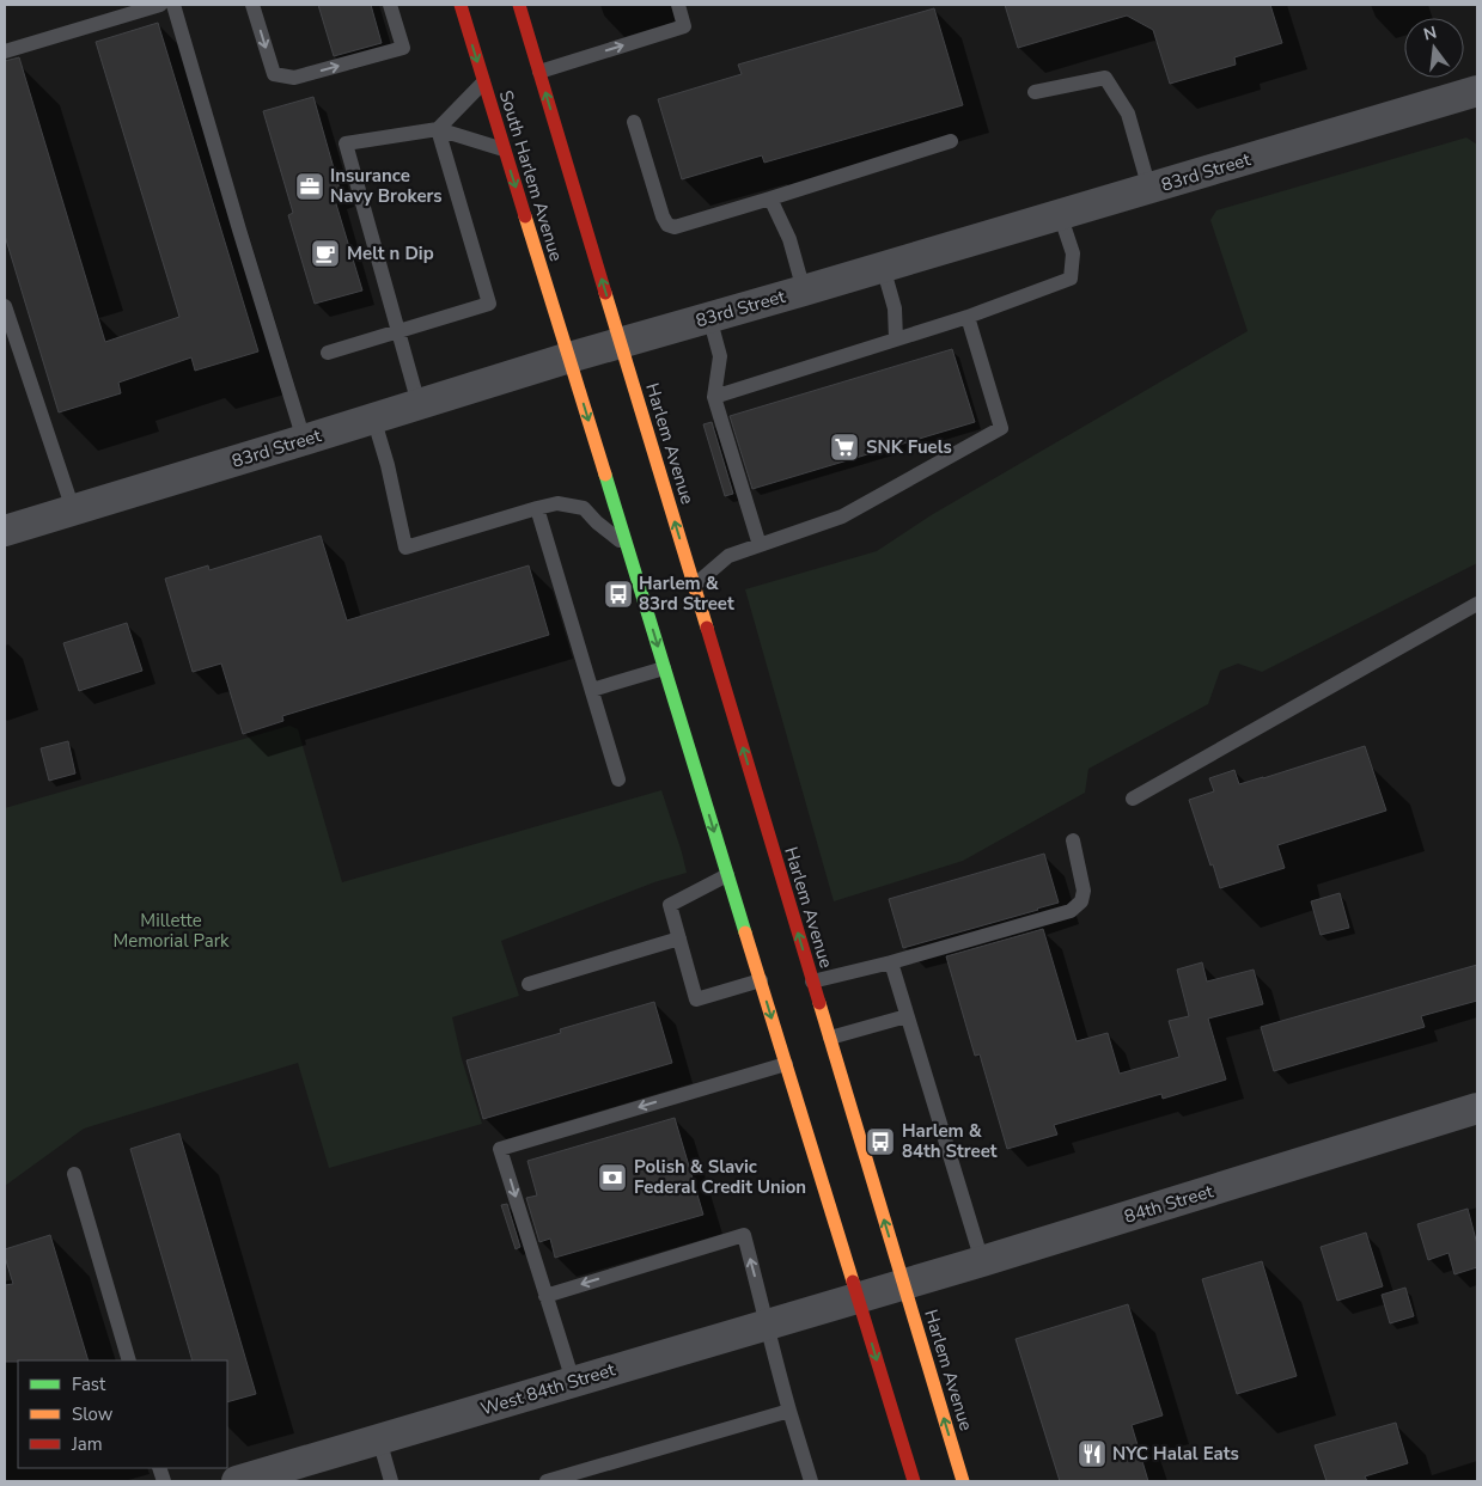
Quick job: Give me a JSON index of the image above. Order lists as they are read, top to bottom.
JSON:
{
  "streets": {
    "main road": ["South Harlem Avenue", "Harlem Avenue"],
    "street": ["83rd Street", "84th Street", "West 84th Street"]
  },
  "crossings": [
    ["83rd Street", "South Harlem Avenue"],
    ["83rd Street", "Harlem Avenue"],
    ["Harlem Avenue", "84th Street"],
    ["84th Street", "West 84th Street"]
  ],
  "parks": ["Millette Memorial Park"],
  "places": {
    "office": ["Insurance Navy Brokers"],
    "cafe": ["Melt n Dip"],
    "supermarket": ["SNK Fuels"],
    "bus stop": ["Harlem & 83rd Street", "Harlem & 84th Street"],
    "bank": ["Polish & Slavic Federal Credit Union"],
    "restaurant": ["NYC Halal Eats"]
  },
  "legend": ["Fast", "Slow", "Jam"],
  "north": "top"
}
